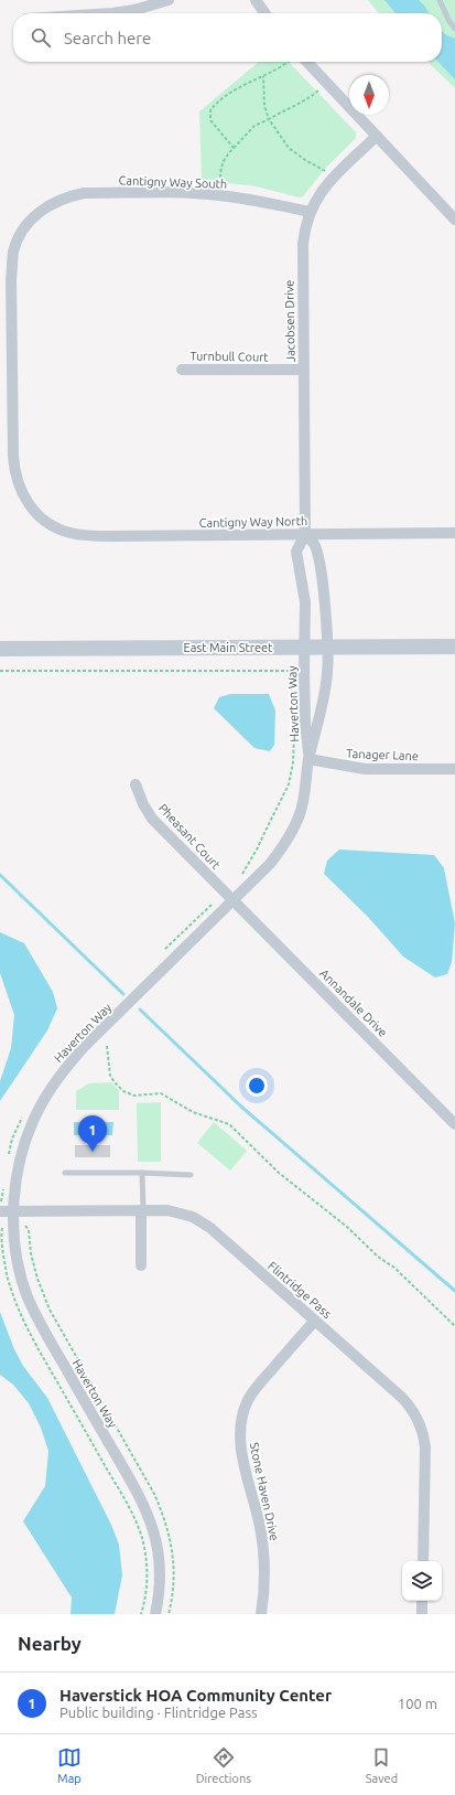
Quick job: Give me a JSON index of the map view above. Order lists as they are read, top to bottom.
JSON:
{
  "streets": {
    "main road": ["East Main Street"],
    "street": [
      "Cantigny Way South",
      "Jacobsen Drive",
      "Turnbull Court",
      "Cantigny Way North",
      "Haverton Way",
      "Tanager Lane",
      "Pheasant Court",
      "Annandale Drive",
      "Flintridge Pass",
      "Stone Haven Drive"
    ]
  },
  "crossings": [
    ["Cantigny Way South", "Jacobsen Drive"],
    ["Cantigny Way South", "Cantigny Way North"],
    ["Jacobsen Drive", "Turnbull Court"],
    ["Jacobsen Drive", "Cantigny Way North"],
    ["Jacobsen Drive", "East Main Street"],
    ["Jacobsen Drive", "Haverton Way"],
    ["East Main Street", "Haverton Way"],
    ["Haverton Way", "Tanager Lane"],
    ["Haverton Way", "Pheasant Court"],
    ["Haverton Way", "Annandale Drive"],
    ["Haverton Way", "Flintridge Pass"],
    ["Pheasant Court", "Annandale Drive"],
    ["Flintridge Pass", "Stone Haven Drive"]
  ],
  "north": "bottom",
  "page": {
    "search": "Search here",
    "pins": "1",
    "heading": "Nearby",
    "list": [
      {
        "mark": "1",
        "name": "Haverstick HOA Community Center",
        "note": "Public building · Flintridge Pass",
        "value": "100 m"
      }
    ],
    "nav": ["Map", "Directions", "Saved"]
  }
}
